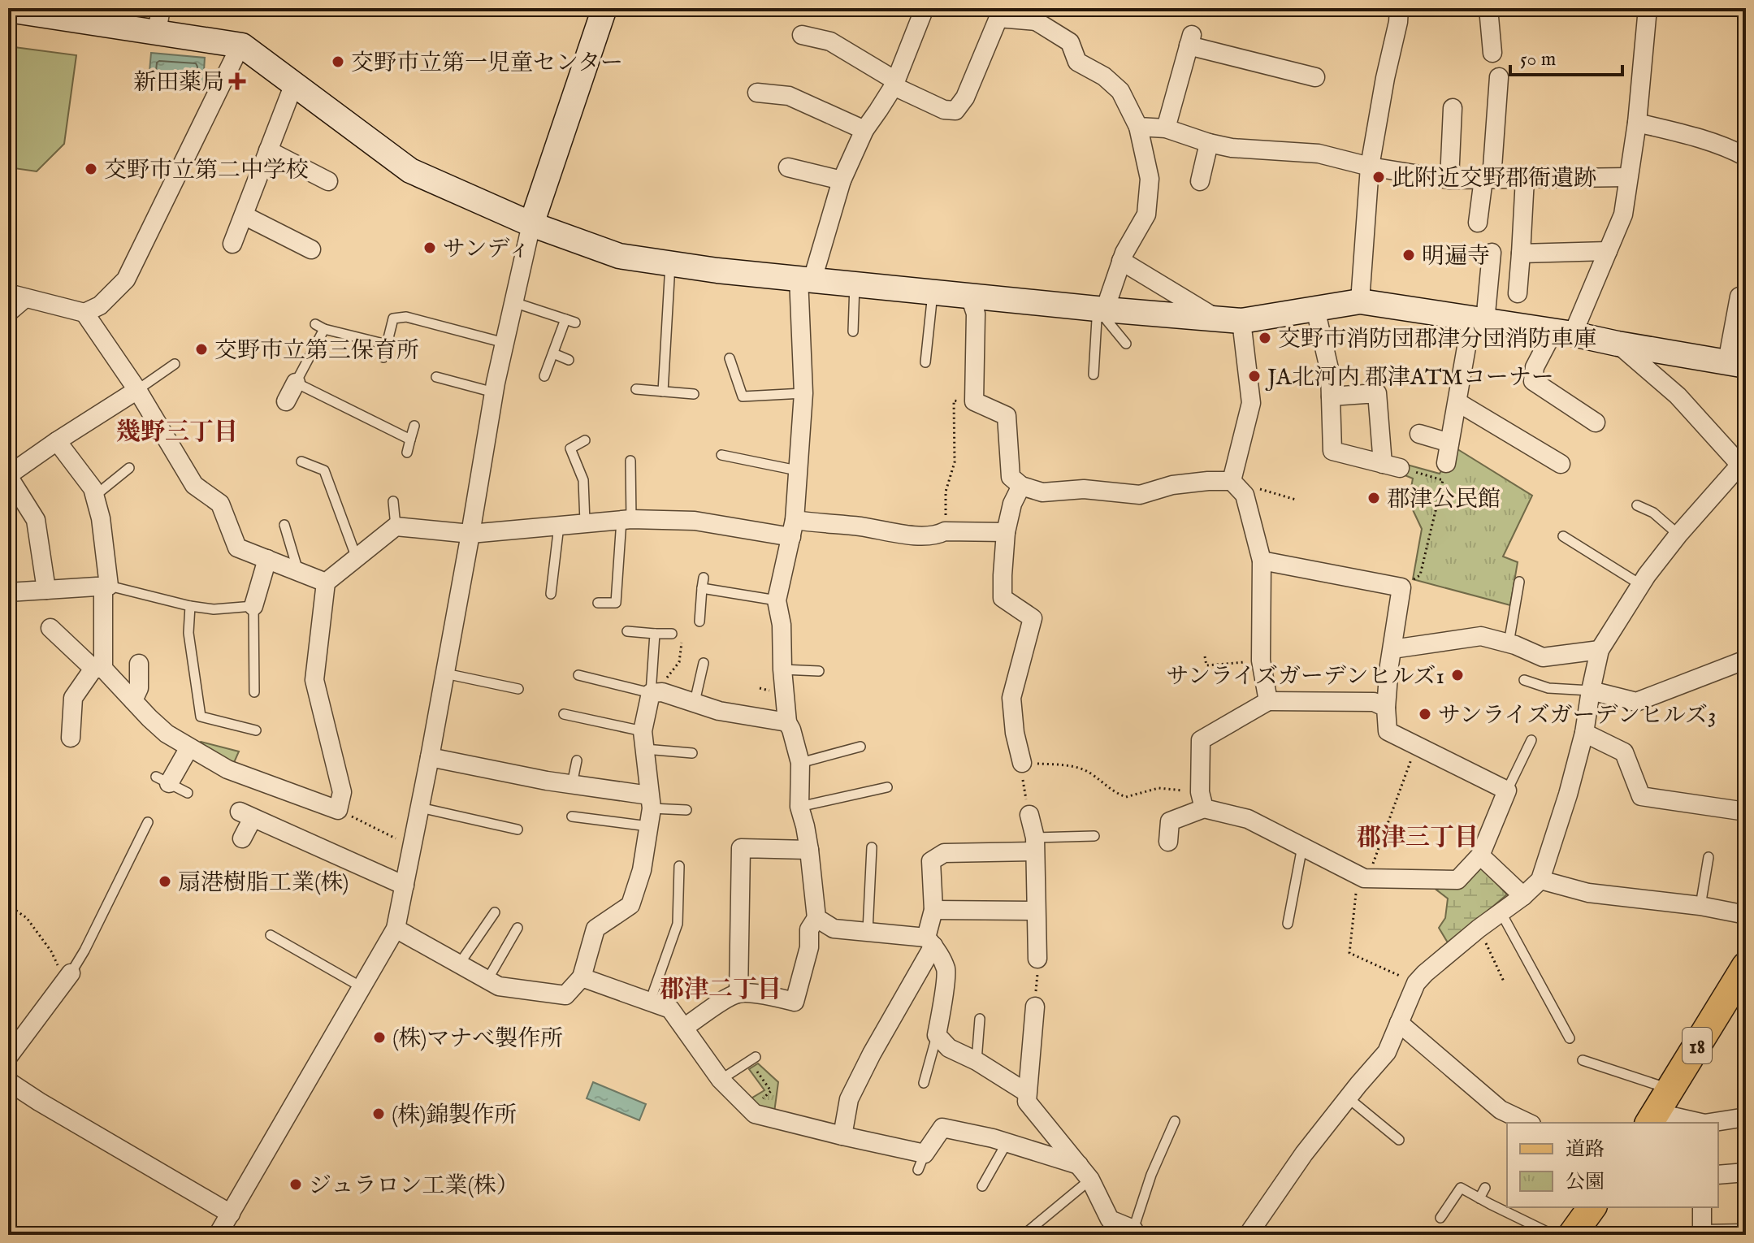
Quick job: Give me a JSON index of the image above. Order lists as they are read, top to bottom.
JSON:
{
  "streets": {
    "main road": ["18"]
  },
  "districts": ["幾野三丁目", "郡津三丁目", "郡津二丁目"],
  "places": {
    "other": [
      "交野市立第一児童センター",
      "交野市立第二中学校",
      "此附近交野郡衙遺跡",
      "サンディ",
      "明遍寺",
      "交野市消防団郡津分団消防車庫",
      "交野市立第三保育所",
      "JA北河内 郡津ATMコーナー",
      "郡津公民館",
      "サンライズガーデンヒルズ1",
      "サンライズガーデンヒルズ3",
      "扇港樹脂工業(株)",
      "(株)マナべ製作所",
      "(株)錦製作所",
      "ジュラロン工業(株）"
    ],
    "health": ["新田薬局"]
  },
  "legend": ["道路", "公園"],
  "scale_bar": "50 m"
}
